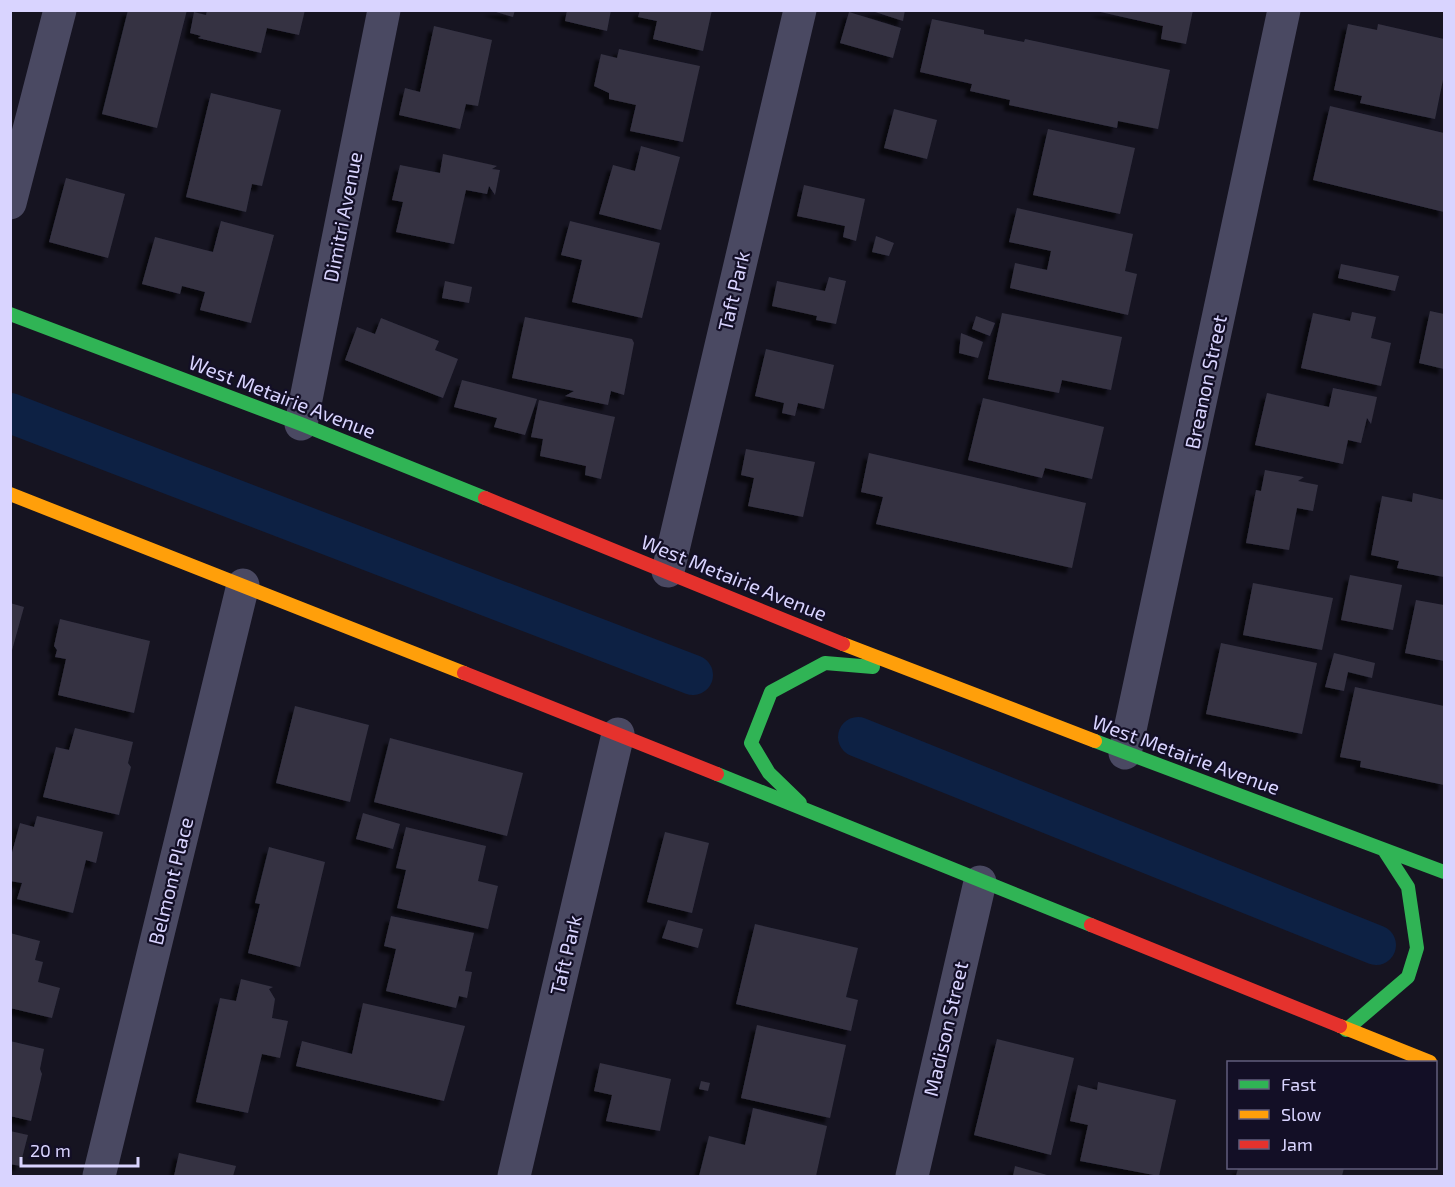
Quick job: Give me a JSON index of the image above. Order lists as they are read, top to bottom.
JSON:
{
  "streets": {
    "main road": ["West Metairie Avenue"],
    "street": [
      "Dimitri Avenue",
      "Taft Park",
      "Breanon Street",
      "Belmont Place",
      "Madison Street"
    ]
  },
  "crossings": [
    ["Dimitri Avenue", "West Metairie Avenue"],
    ["Taft Park", "West Metairie Avenue"],
    ["Breanon Street", "West Metairie Avenue"]
  ],
  "legend": ["Fast", "Slow", "Jam"],
  "scale_bar": "20 m"
}
